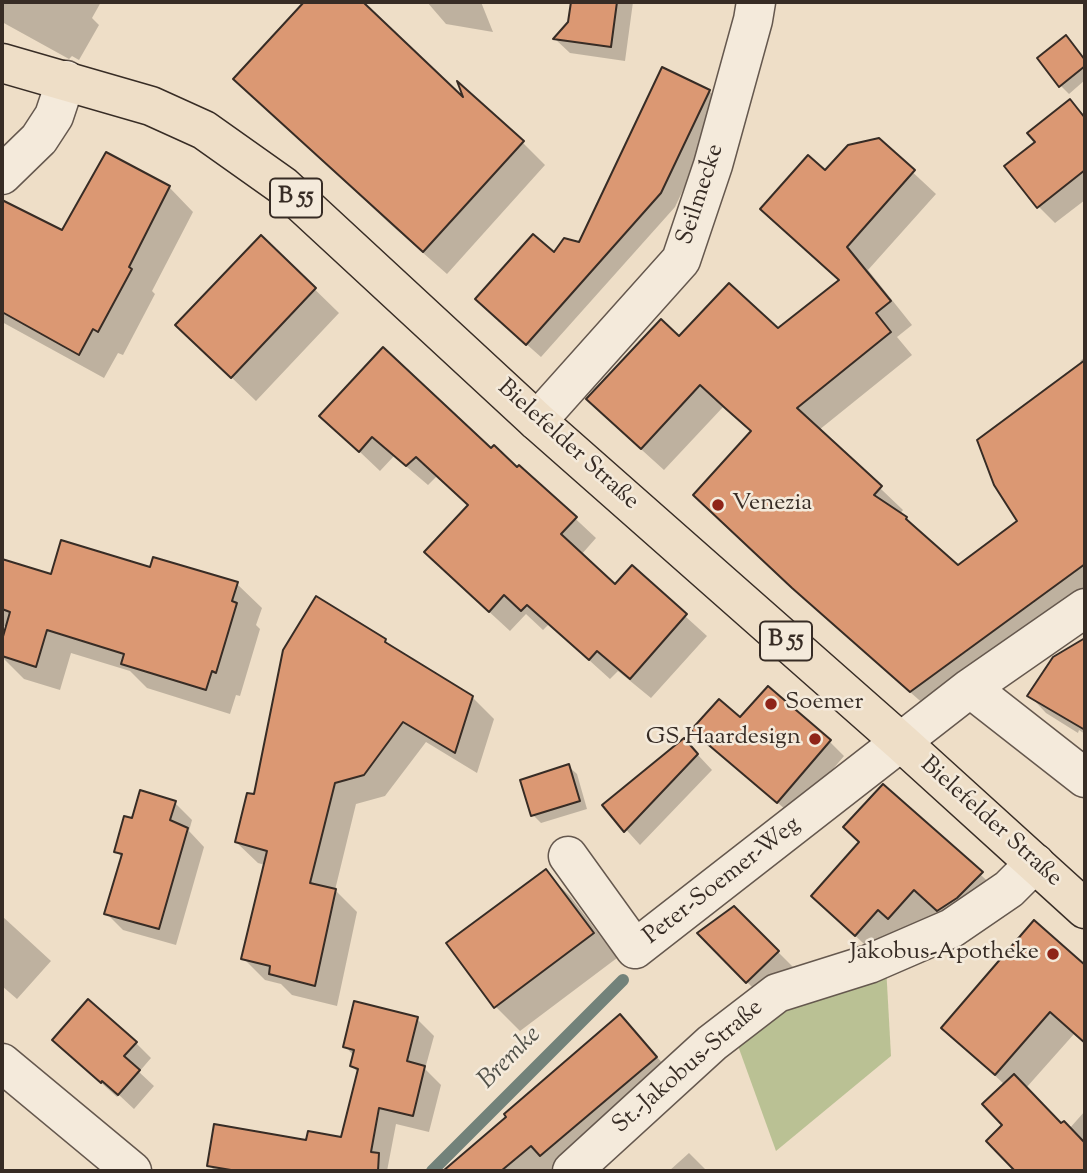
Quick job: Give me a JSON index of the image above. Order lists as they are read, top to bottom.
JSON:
{
  "streets": {
    "main road": ["B 55", "Bielefelder Straße"],
    "street": ["Seilmecke", "Peter-Soemer-Weg", "St.-Jakobus-Straße"]
  },
  "crossings": [
    ["Seilmecke", "Bielefelder Straße"],
    ["Bielefelder Straße", "Peter-Soemer-Weg"],
    ["Bielefelder Straße", "St.-Jakobus-Straße"]
  ],
  "water": ["Bremke"],
  "places": [
    "Venezia",
    "Soemer",
    "GS Haardesign",
    "Jakobus-Apotheke"
  ]
}
